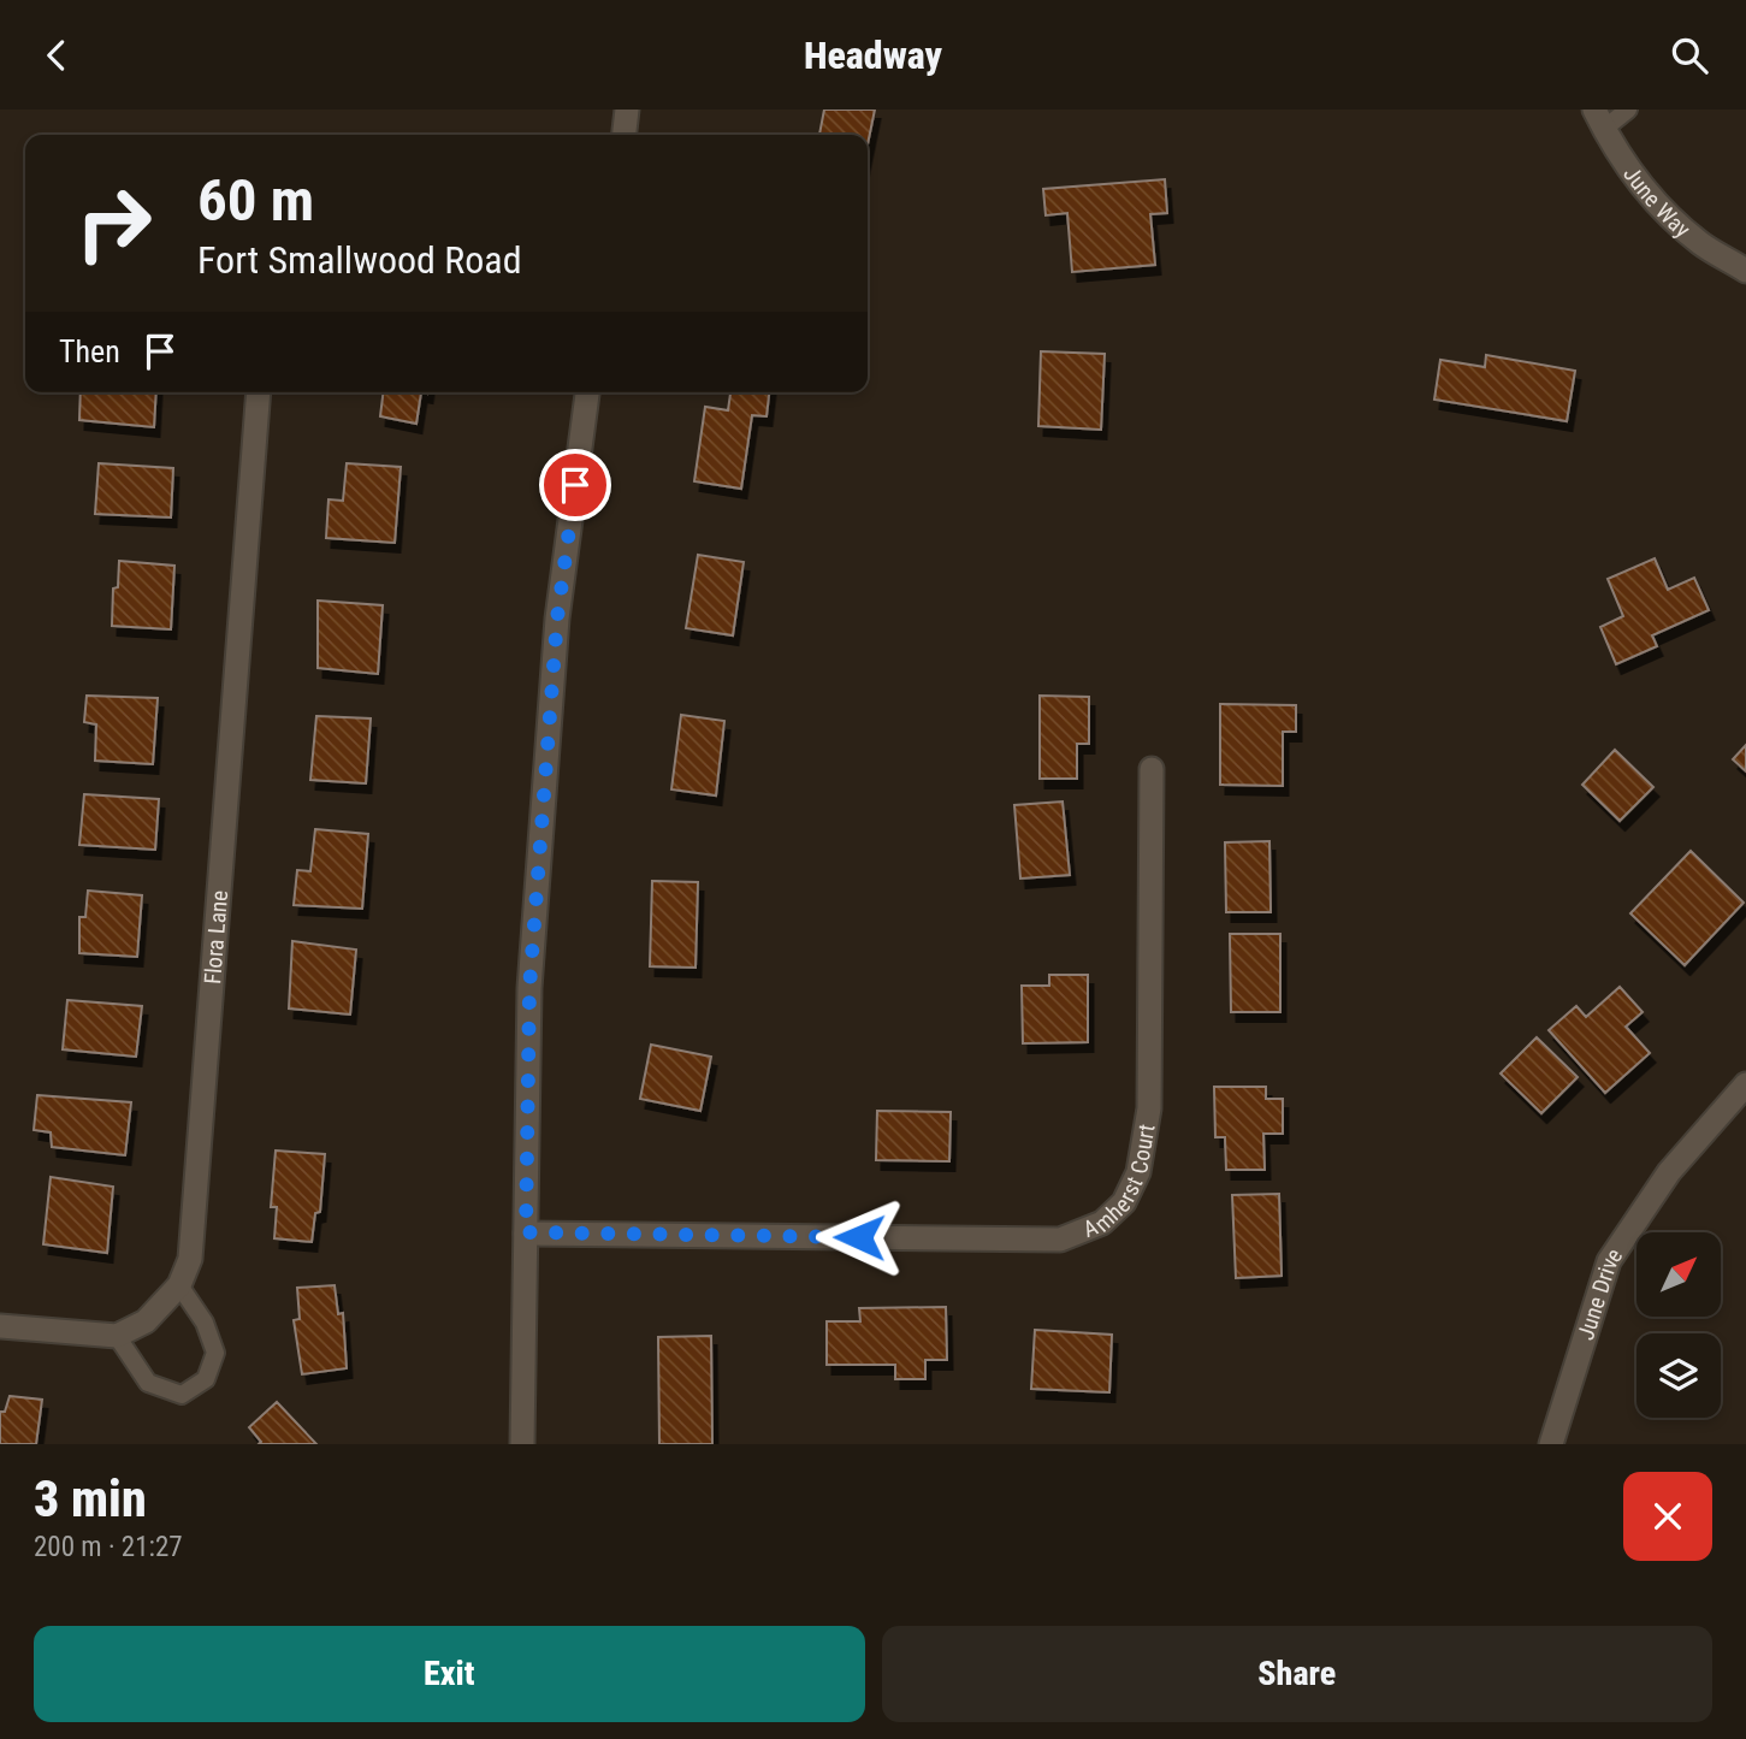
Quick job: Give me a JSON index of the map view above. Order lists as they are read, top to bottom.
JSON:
{
  "streets": {
    "street": [
      "June Way",
      "Flora Lane",
      "Amherst Court",
      "June Drive"
    ]
  },
  "north": "top right",
  "page": {
    "header": "Headway",
    "turn": ["60 m", "Fort Smallwood Road"],
    "then": "Then",
    "heading": ["3 min", "200 m · 21:27"],
    "buttons": ["Exit", "Share"]
  }
}
